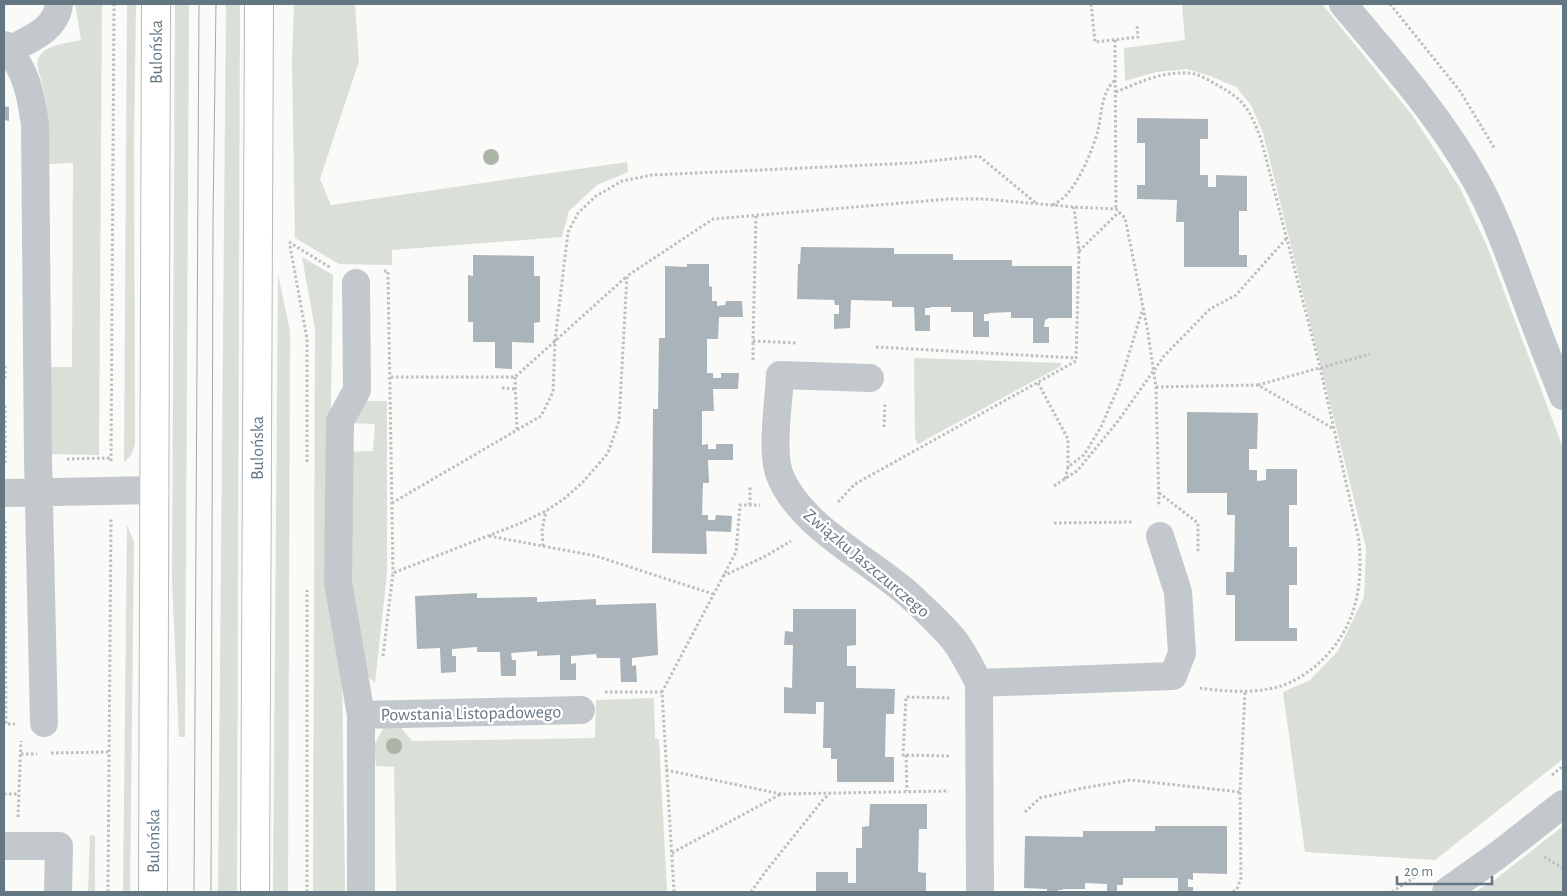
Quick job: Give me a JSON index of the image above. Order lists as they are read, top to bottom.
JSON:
{
  "streets": {
    "main road": ["Bulońska"],
    "street": ["Związku Jaszczurczego", "Powstania Listopadowego"]
  },
  "scale_bar": "20 m"
}
